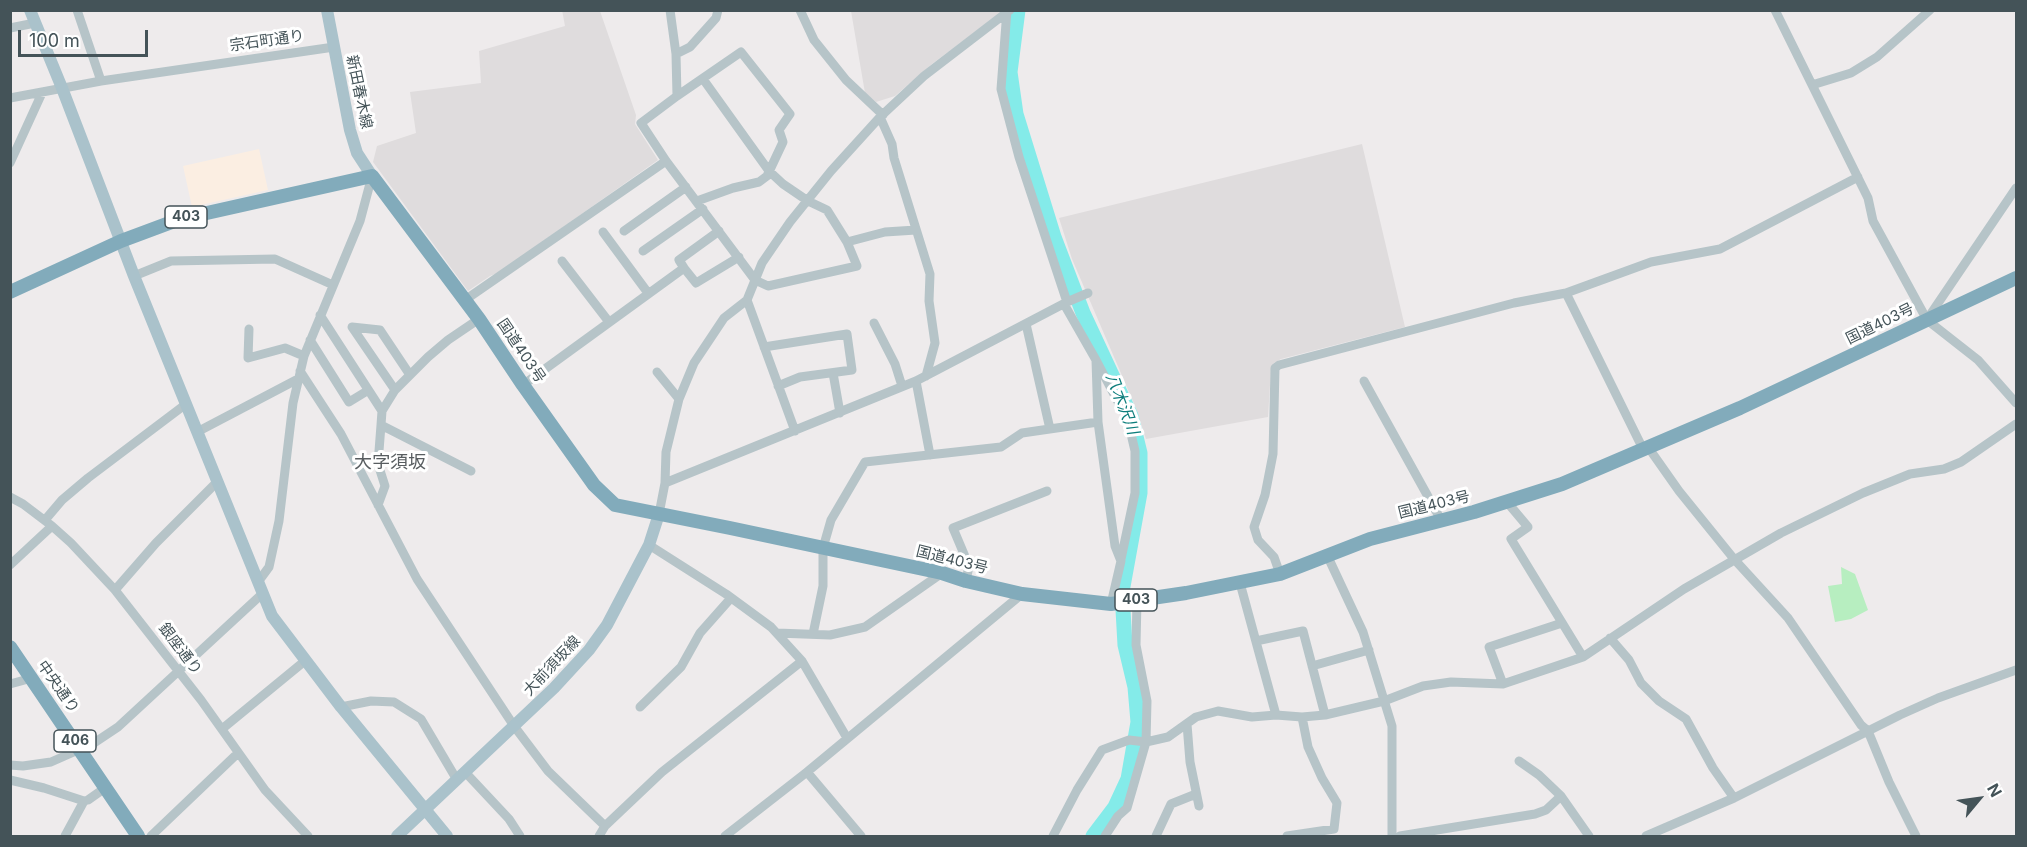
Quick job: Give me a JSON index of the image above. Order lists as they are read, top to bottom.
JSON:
{
  "streets": {
    "highway": [
      "403",
      "国道403号",
      "中央通り",
      "406"
    ],
    "main road": ["新田春木線", "大前須坂線"],
    "street": ["宗石町通り", "銀座通り"]
  },
  "crossings": [
    ["宗石町通り", "新田春木線"],
    ["新田春木線", "403"],
    ["新田春木線", "国道403号"],
    ["403", "国道403号"],
    ["国道403号", "大前須坂線"]
  ],
  "districts": ["大字須坂"],
  "water": ["八木沢川"],
  "scale_bar": "100 m",
  "north": "top right"
}
